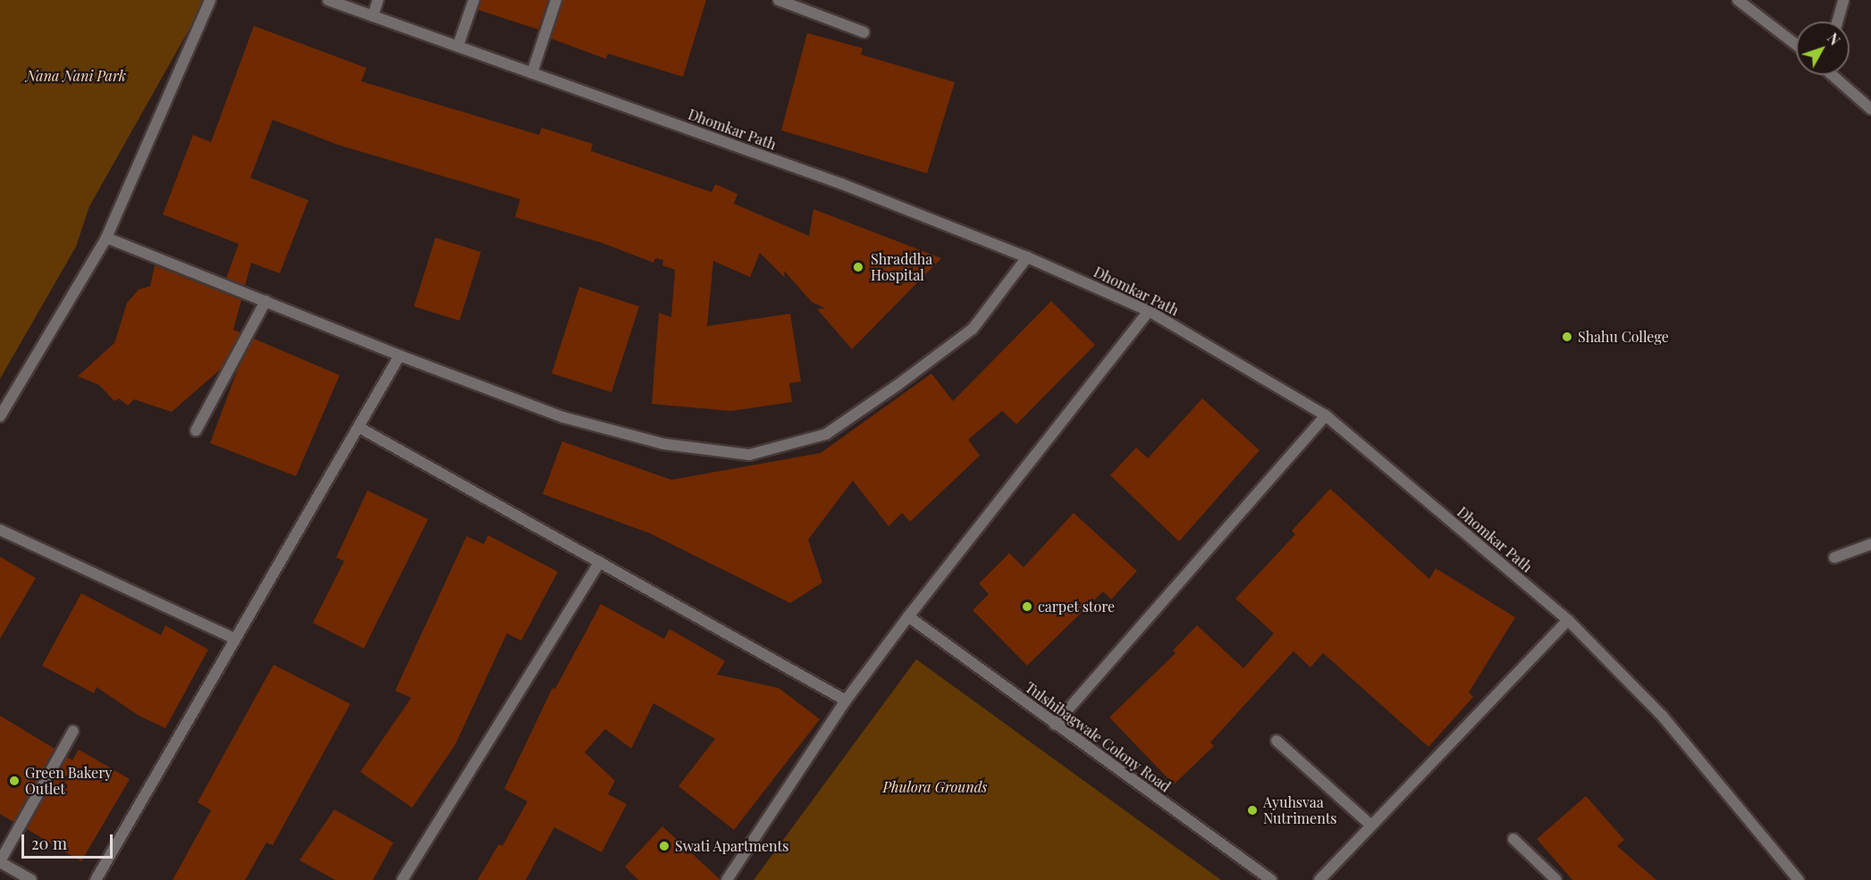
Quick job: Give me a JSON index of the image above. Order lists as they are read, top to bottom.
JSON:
{
  "streets": {
    "street": ["Dhomkar Path", "Tulshibagwale Colony Road"]
  },
  "parks": ["Nana Nani Park", "Phulora Grounds"],
  "places": [
    "Shraddha Hospital",
    "Shahu College",
    "carpet store",
    "Green Bakery Outlet",
    "Ayuhsvaa Nutriments",
    "Swati Apartments"
  ],
  "scale_bar": "20 m",
  "north": "top right"
}
